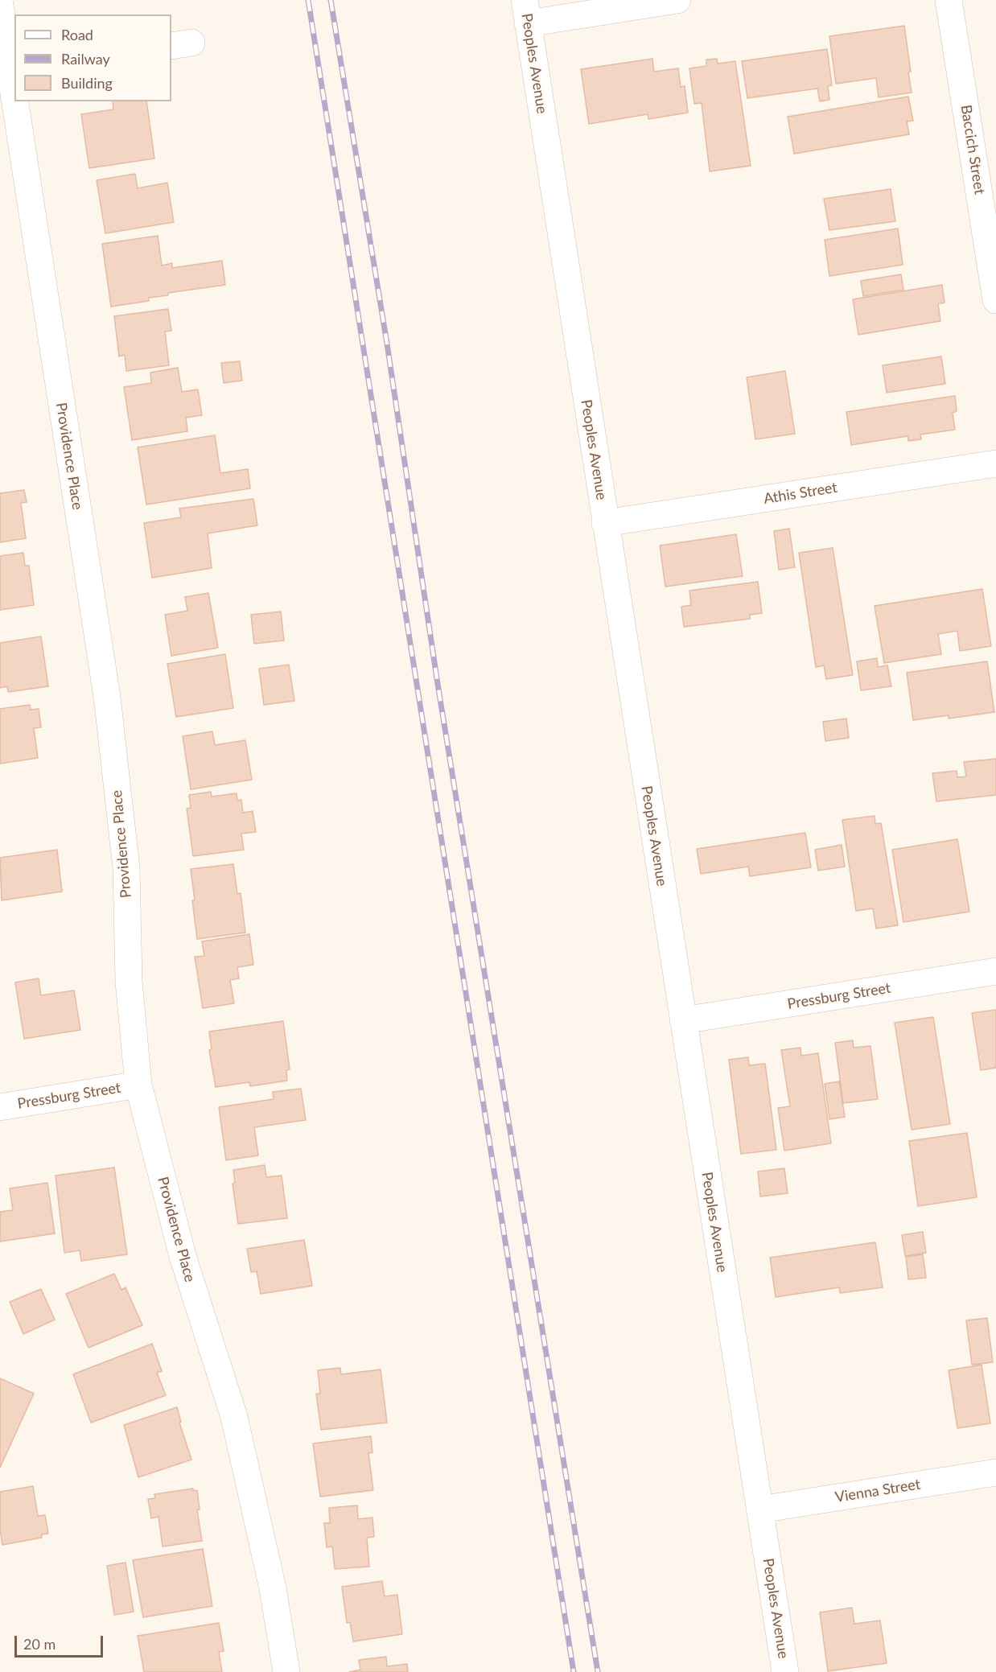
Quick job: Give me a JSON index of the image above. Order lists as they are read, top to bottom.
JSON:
{
  "streets": {
    "street": [
      "Peoples Avenue",
      "Baccich Street",
      "Providence Place",
      "Athis Street",
      "Pressburg Street",
      "Vienna Street"
    ]
  },
  "crossings": [
    ["Peoples Avenue", "Athis Street"],
    ["Peoples Avenue", "Pressburg Street"],
    ["Peoples Avenue", "Vienna Street"],
    ["Providence Place", "Pressburg Street"]
  ],
  "legend": ["Road", "Railway", "Building"],
  "scale_bar": "20 m"
}
